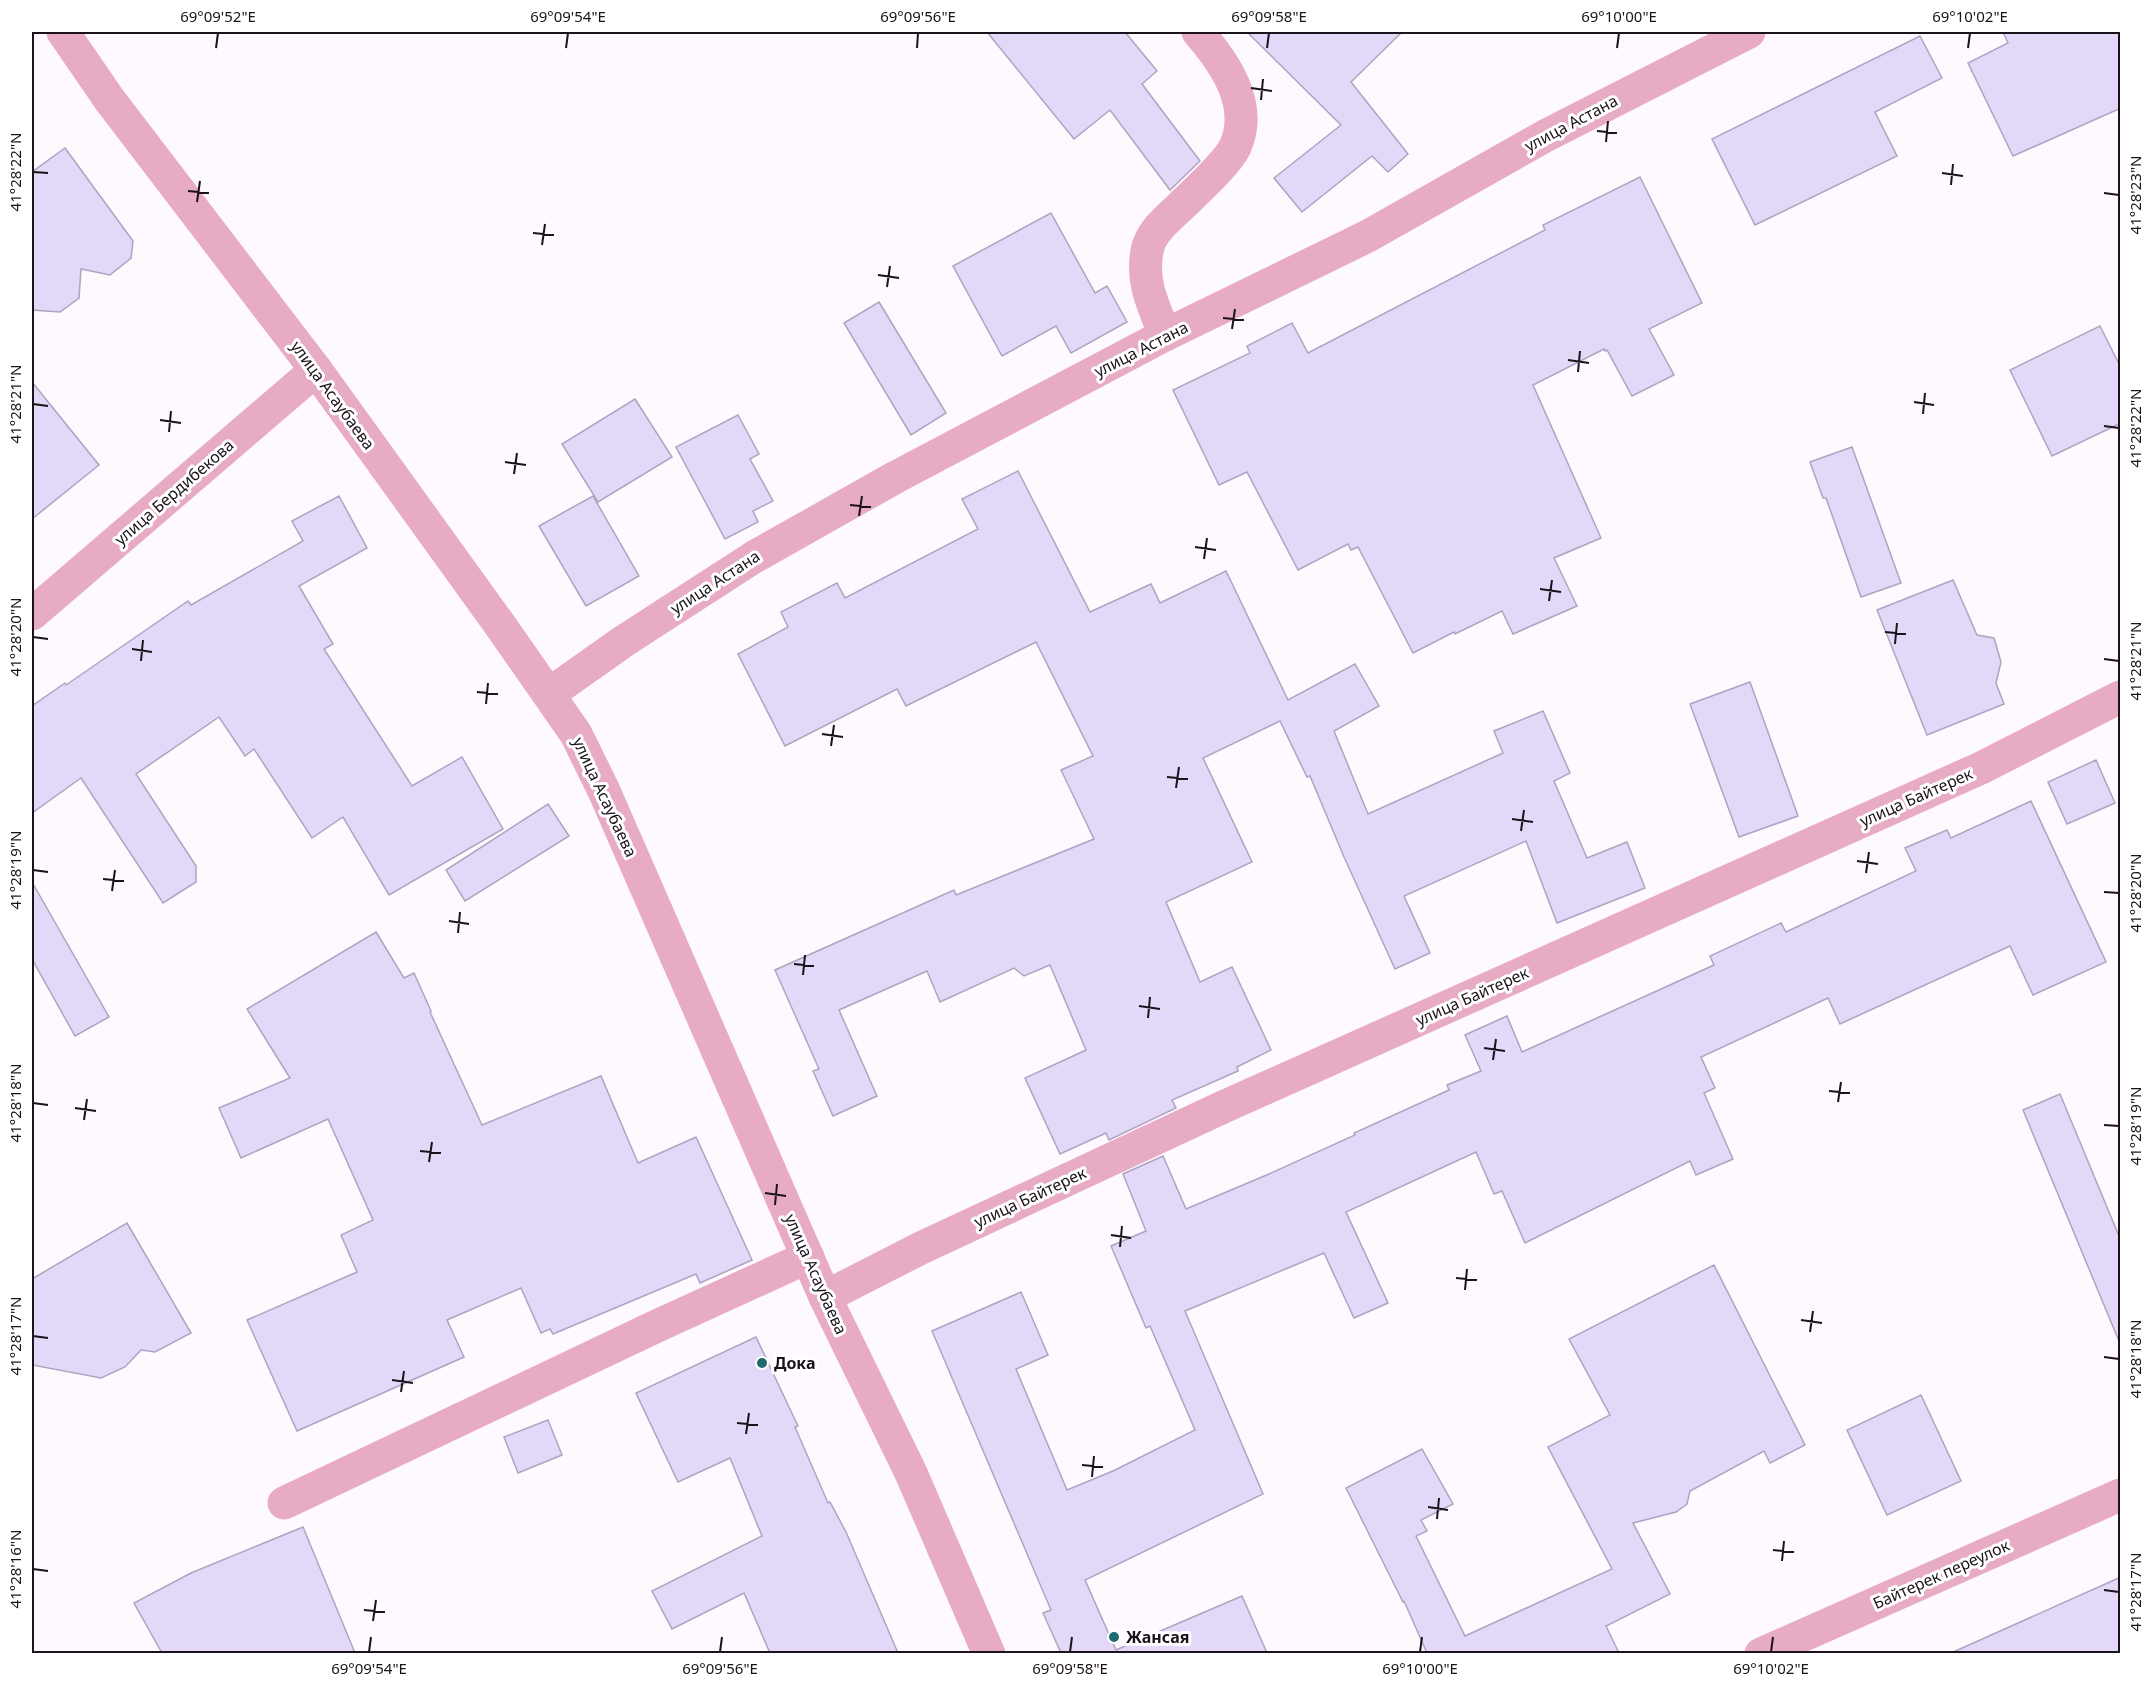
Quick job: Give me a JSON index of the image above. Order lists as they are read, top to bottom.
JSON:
{
  "streets": {
    "street": [
      "улица Астана",
      "улица Асаубаева",
      "улица Бердибекова",
      "улица Байтерек",
      "Байтерек переулок"
    ]
  },
  "crossings": [
    ["улица Астана", "улица Асаубаева"],
    ["улица Асаубаева", "улица Бердибекова"],
    ["улица Асаубаева", "улица Байтерек"]
  ],
  "places": ["Дока", "Жансая"],
  "coordinates": [
    "69°09'52\"E",
    "69°09'54\"E",
    "69°09'56\"E",
    "69°09'58\"E",
    "69°10'00\"E",
    "69°10'02\"E",
    "41°28'22\"N",
    "41°28'23\"N",
    "41°28'21\"N",
    "41°28'20\"N",
    "41°28'19\"N",
    "41°28'18\"N",
    "41°28'17\"N",
    "41°28'16\"N"
  ]
}
